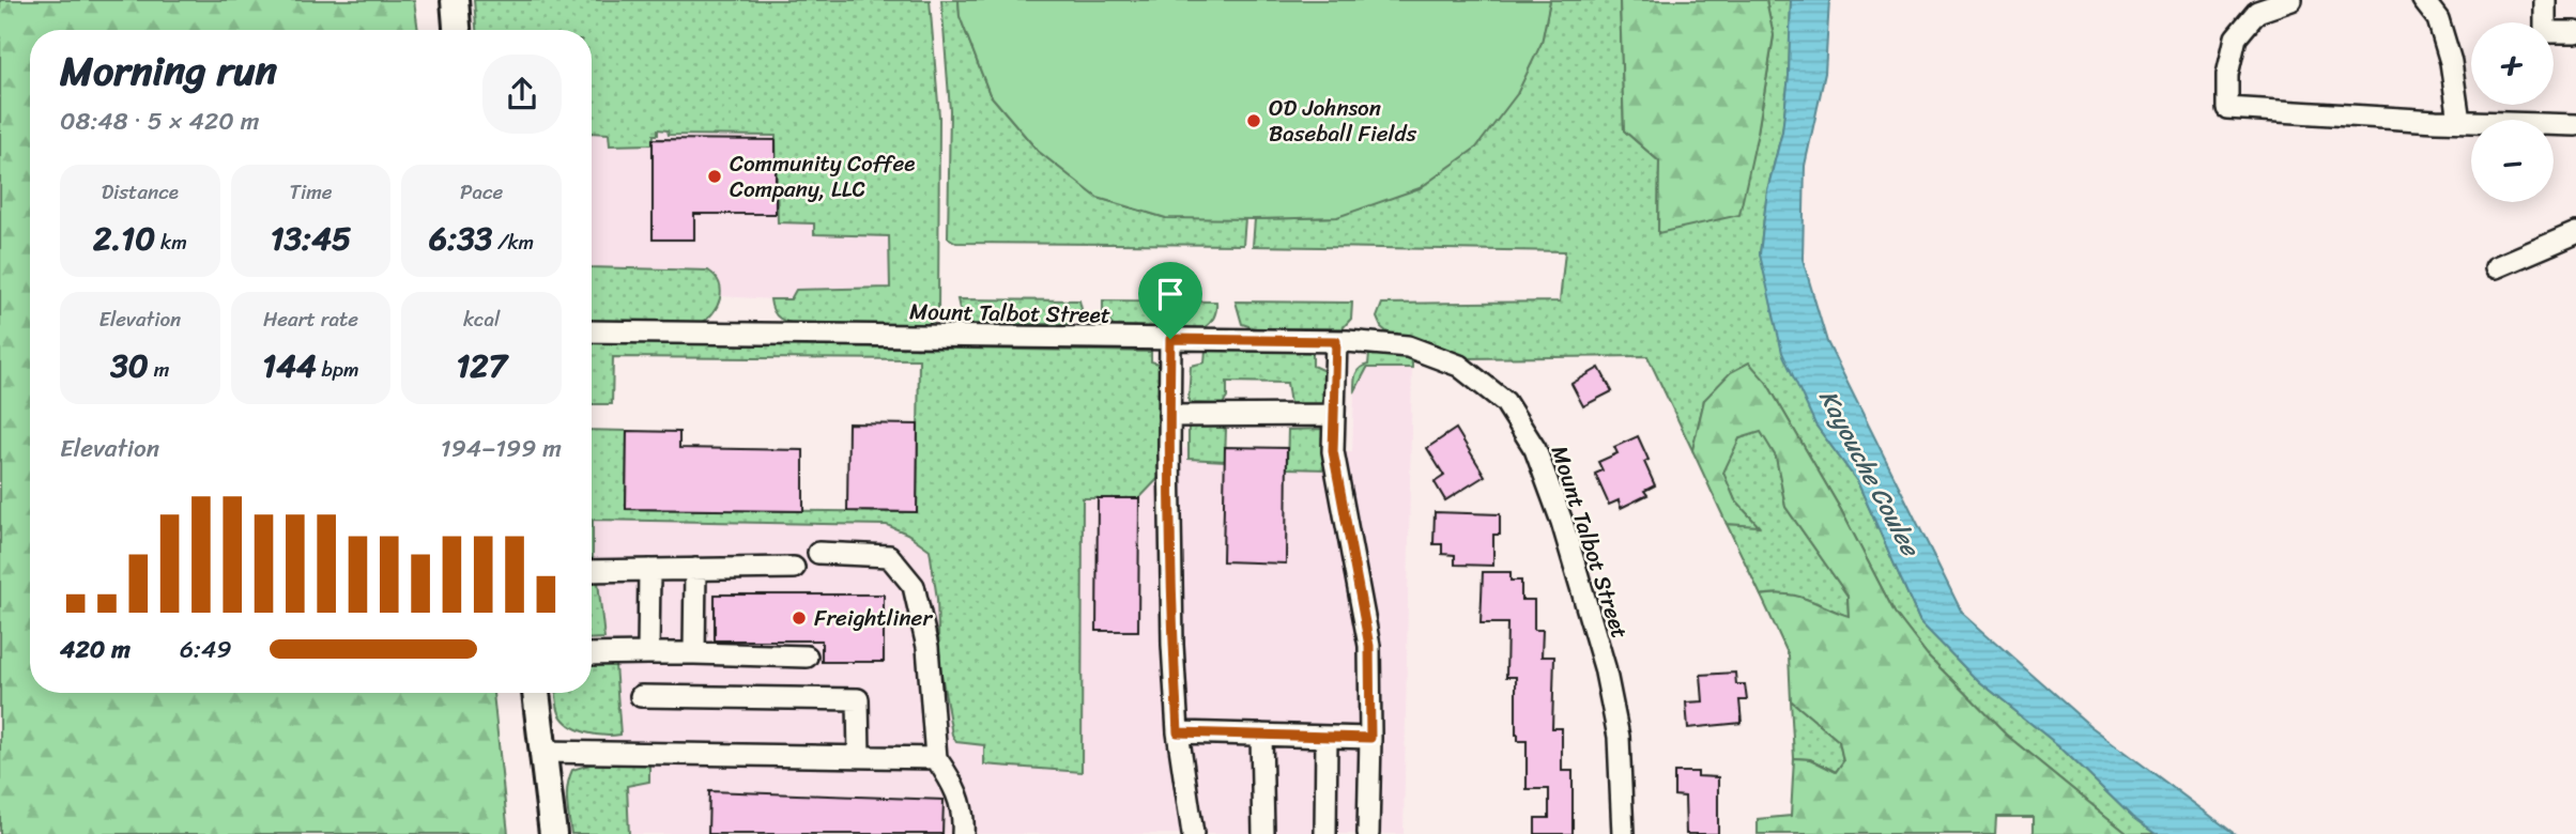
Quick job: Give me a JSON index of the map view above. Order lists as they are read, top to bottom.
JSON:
{
  "streets": {
    "street": ["Mount Talbot Street"]
  },
  "water": ["Kayouche Coulee"],
  "places": ["OD Johnson Baseball Fields", "Community Coffee Company, LLC", "Freightliner"],
  "page": {
    "map_buttons": ["+", "−"],
    "heading": ["Morning run", "08:48 · 5 × 420 m"],
    "stats": [
      ["Distance", "2.10 km"],
      ["Time", "13:45"],
      ["Pace", "6:33 /km"],
      ["Elevation", "30 m"],
      ["Heart rate", "144 bpm"],
      ["kcal", "127"]
    ],
    "chart": ["Elevation", "194–199 m"],
    "list": [
      {
        "name": "420 m",
        "note": "6:49"
      }
    ]
  }
}
